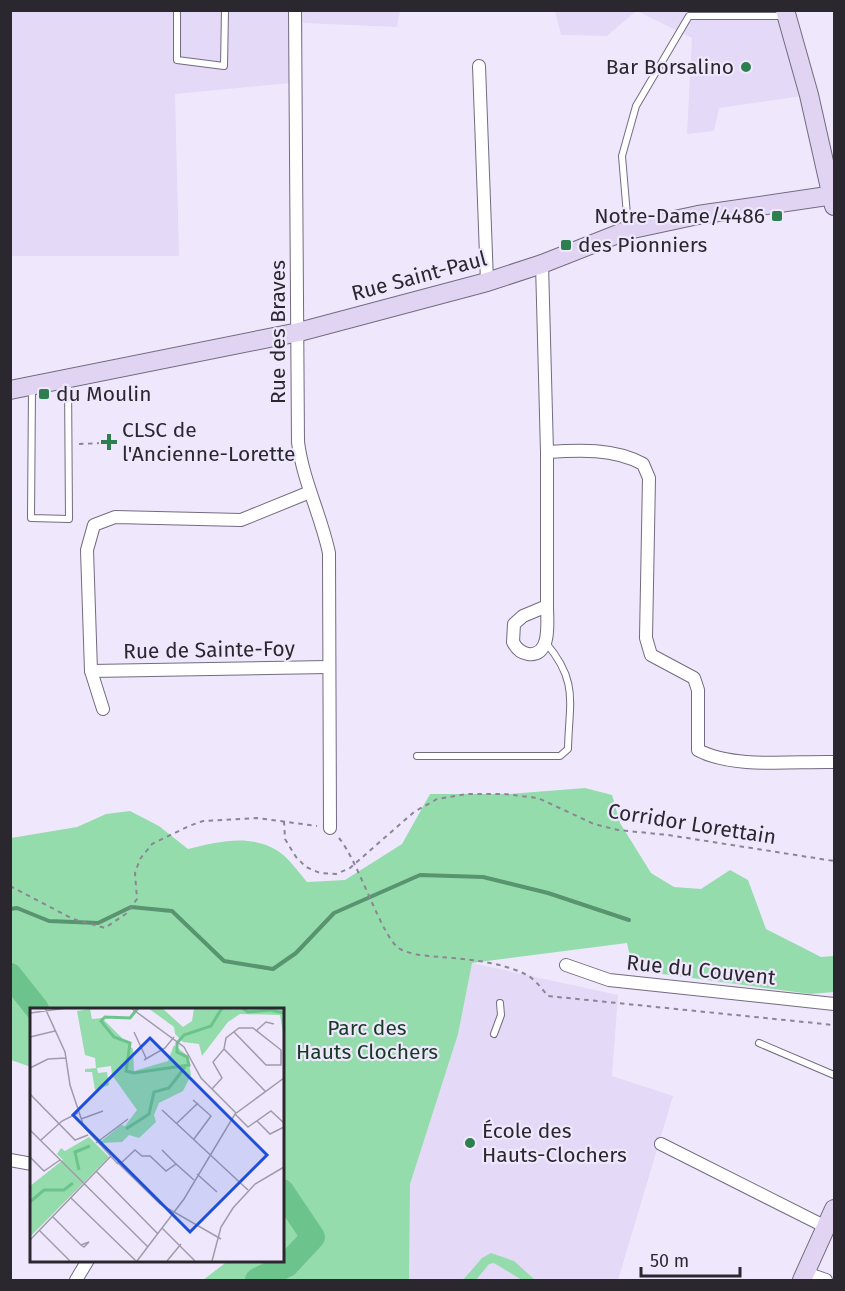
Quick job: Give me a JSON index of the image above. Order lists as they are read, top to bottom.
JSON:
{
  "streets": {
    "street": [
      "Rue Saint-Paul",
      "Rue des Braves",
      "Rue de Sainte-Foy",
      "Rue du Couvent"
    ],
    "path": ["Corridor Lorettain"]
  },
  "crossings": [
    ["Rue Saint-Paul", "Rue des Braves"],
    ["Rue des Braves", "Rue de Sainte-Foy"]
  ],
  "parks": ["Parc des Hauts Clochers"],
  "places": {
    "other": ["Bar Borsalino", "École des Hauts-Clochers"],
    "transit": ["Notre-Dame/4486", "des Pionniers", "du Moulin"],
    "health": ["CLSC de l'Ancienne-Lorette"]
  },
  "scale_bar": "50 m"
}
